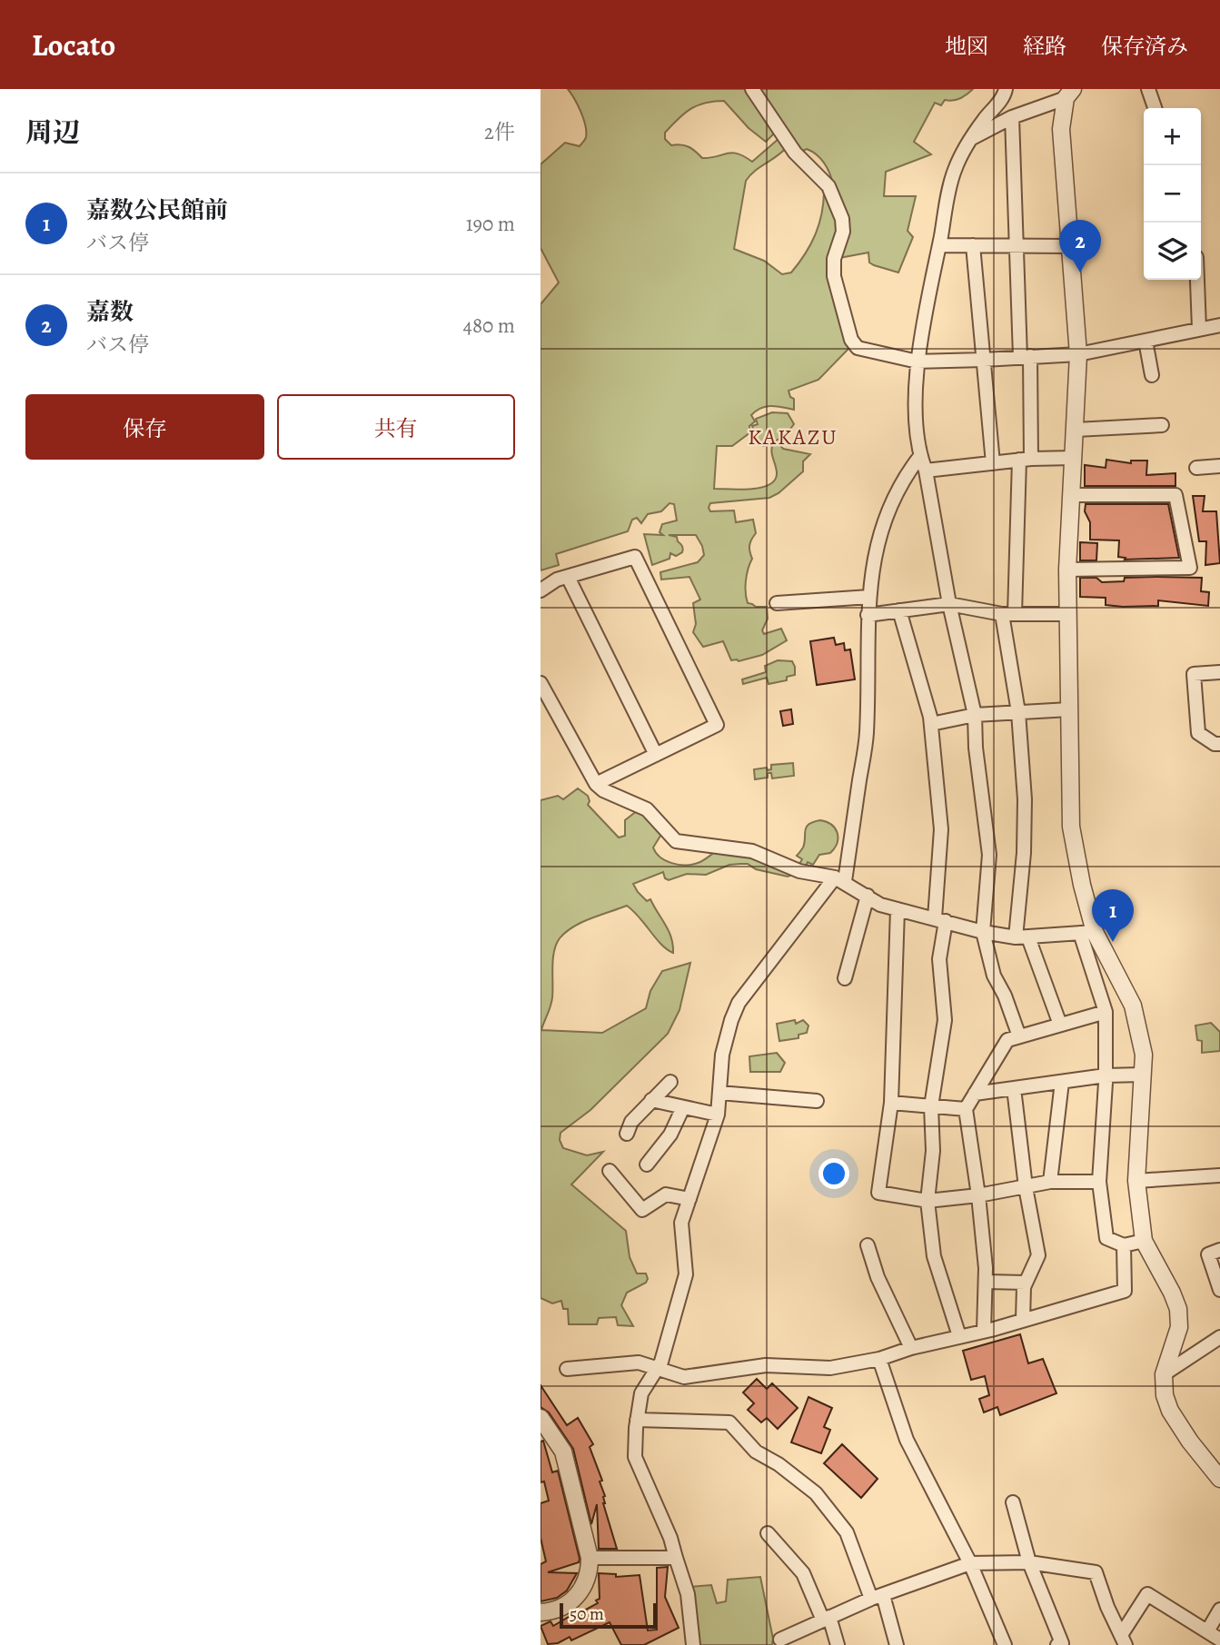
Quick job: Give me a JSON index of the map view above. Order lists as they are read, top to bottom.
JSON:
{
  "districts": ["KAKAZU"],
  "scale_bar": "50 m",
  "page": {
    "header": "Locato",
    "nav": ["地図", "経路", "保存済み"],
    "heading": ["周辺", "2件"],
    "map_buttons": ["+", "−"],
    "list": [
      {
        "mark": "1",
        "name": "嘉数公民館前",
        "note": "バス停",
        "value": "190 m"
      },
      {
        "mark": "2",
        "name": "嘉数",
        "note": "バス停",
        "value": "480 m"
      }
    ],
    "pins": ["2", "1"],
    "buttons": ["保存", "共有"],
    "scale": "50 m"
  }
}
